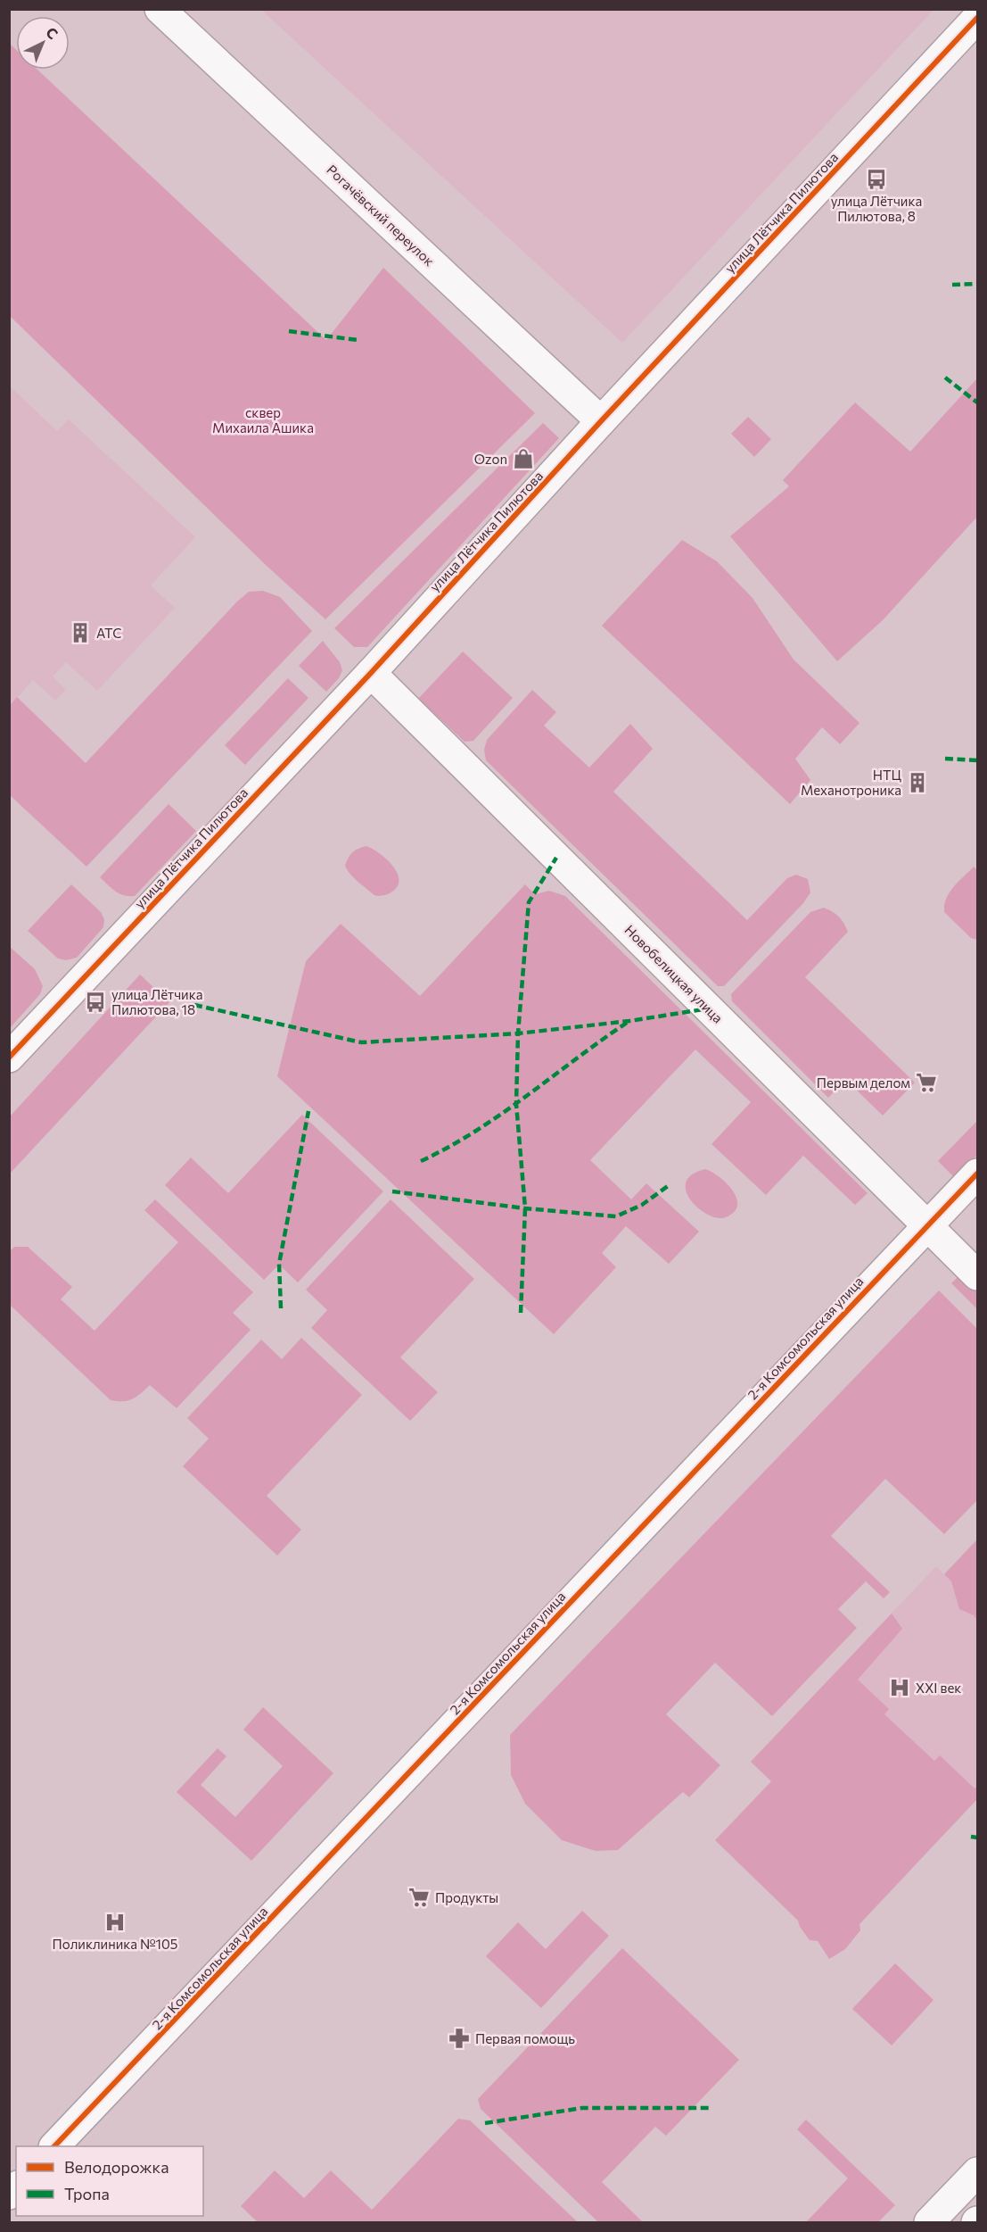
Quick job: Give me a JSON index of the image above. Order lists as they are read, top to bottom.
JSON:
{
  "streets": {
    "street": [
      "улица Лётчика Пилютова",
      "Рогачёвский переулок",
      "Новобелицкая улица",
      "2-я Комсомольская улица"
    ]
  },
  "crossings": [
    ["улица Лётчика Пилютова", "Рогачёвский переулок"],
    ["улица Лётчика Пилютова", "Новобелицкая улица"],
    ["Новобелицкая улица", "2-я Комсомольская улица"]
  ],
  "parks": ["сквер Михаила Ашика"],
  "places": {
    "bus stop": ["улица Лётчика Пилютова, 8", "улица Лётчика Пилютова, 18"],
    "shop": ["Ozon"],
    "building": ["АТС", "НТЦ Механотроника"],
    "supermarket": ["Первым делом", "Продукты"],
    "hospital": ["XXI век", "Поликлиника №105"],
    "pharmacy": ["Первая помощь"]
  },
  "legend": ["Велодорожка", "Тропа"],
  "north": "top right"
}
